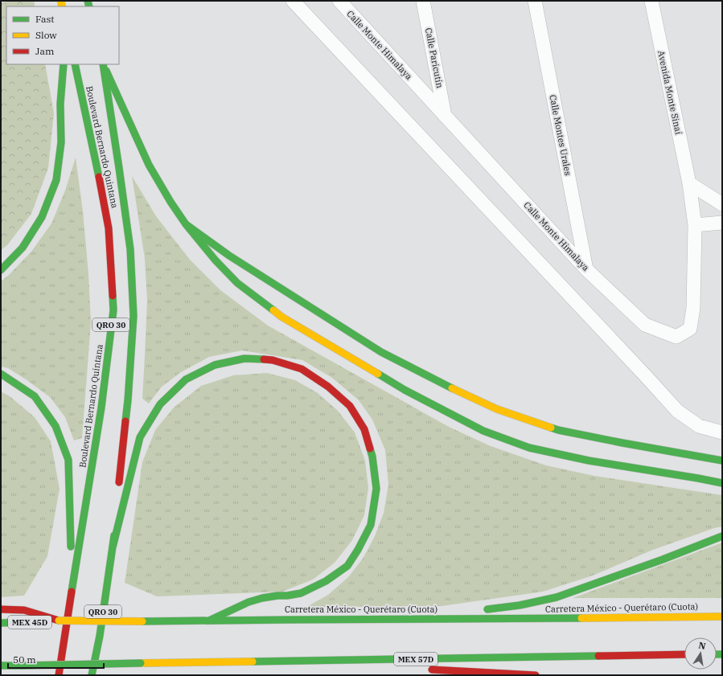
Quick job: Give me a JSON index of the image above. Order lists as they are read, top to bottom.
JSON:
{
  "streets": {
    "main road": [
      "Boulevard Bernardo Quintana",
      "QRO 30",
      "Carretera México - Querétaro (Cuota)",
      "MEX 45D",
      "MEX 57D"
    ],
    "street": [
      "Calle Monte Himalaya",
      "Calle Paricutín",
      "Avenida Monte Sinaí",
      "Calle Montes Urales"
    ]
  },
  "crossings": [
    ["Calle Monte Himalaya", "Calle Paricutín"],
    ["Calle Monte Himalaya", "Avenida Monte Sinaí"],
    ["Calle Monte Himalaya", "Calle Montes Urales"]
  ],
  "legend": ["Fast", "Slow", "Jam"],
  "scale_bar": "50 m",
  "north": "top"
}
